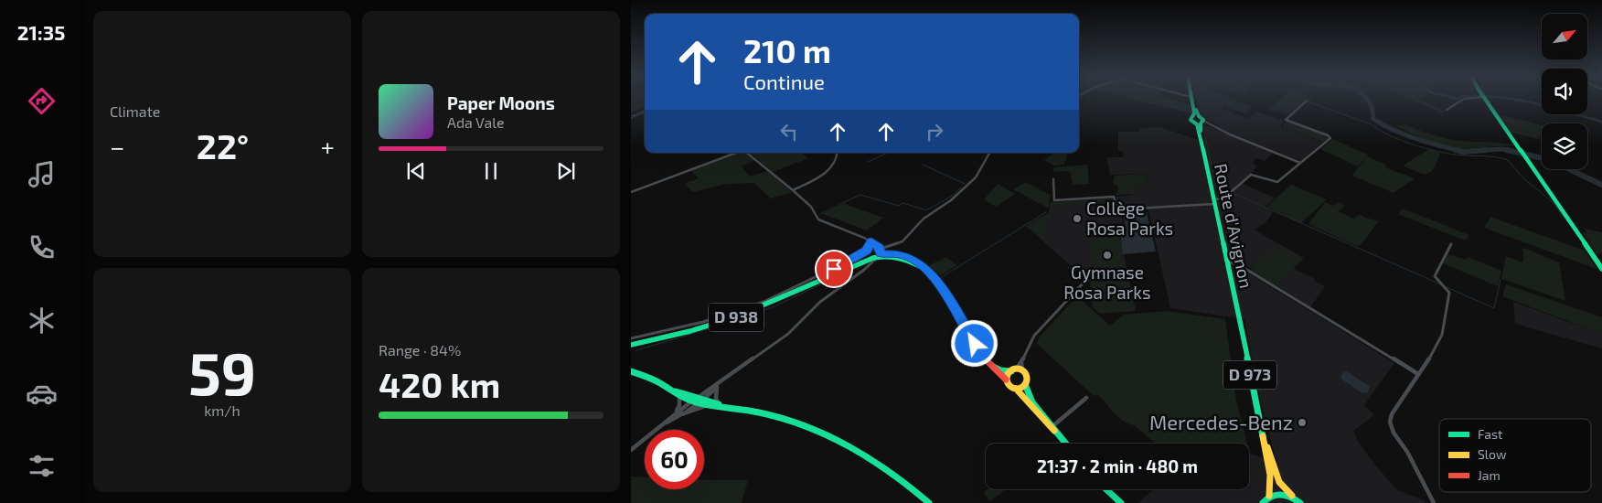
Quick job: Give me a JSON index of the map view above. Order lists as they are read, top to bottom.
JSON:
{
  "streets": {
    "main road": ["Route d'Avignon", "D 938", "D 973"]
  },
  "crossings": [
    ["Route d'Avignon", "D 973"]
  ],
  "places": ["Collège Rosa Parks", "Gymnase Rosa Parks", "Mercedes-Benz"],
  "legend": ["Fast", "Slow", "Jam"],
  "north": "top right",
  "page": {
    "tabs": "21:35",
    "tile": [
      "Climate",
      ["59", "km/h"],
      ["Range · 84%", "420 km"]
    ],
    "turn": ["210 m", "Continue"],
    "song": ["Paper Moons", "Ada Vale"],
    "heat": ["−", "22°", "+"],
    "limit": "60",
    "trip": "21:37 · 2 min · 480 m"
  }
}
